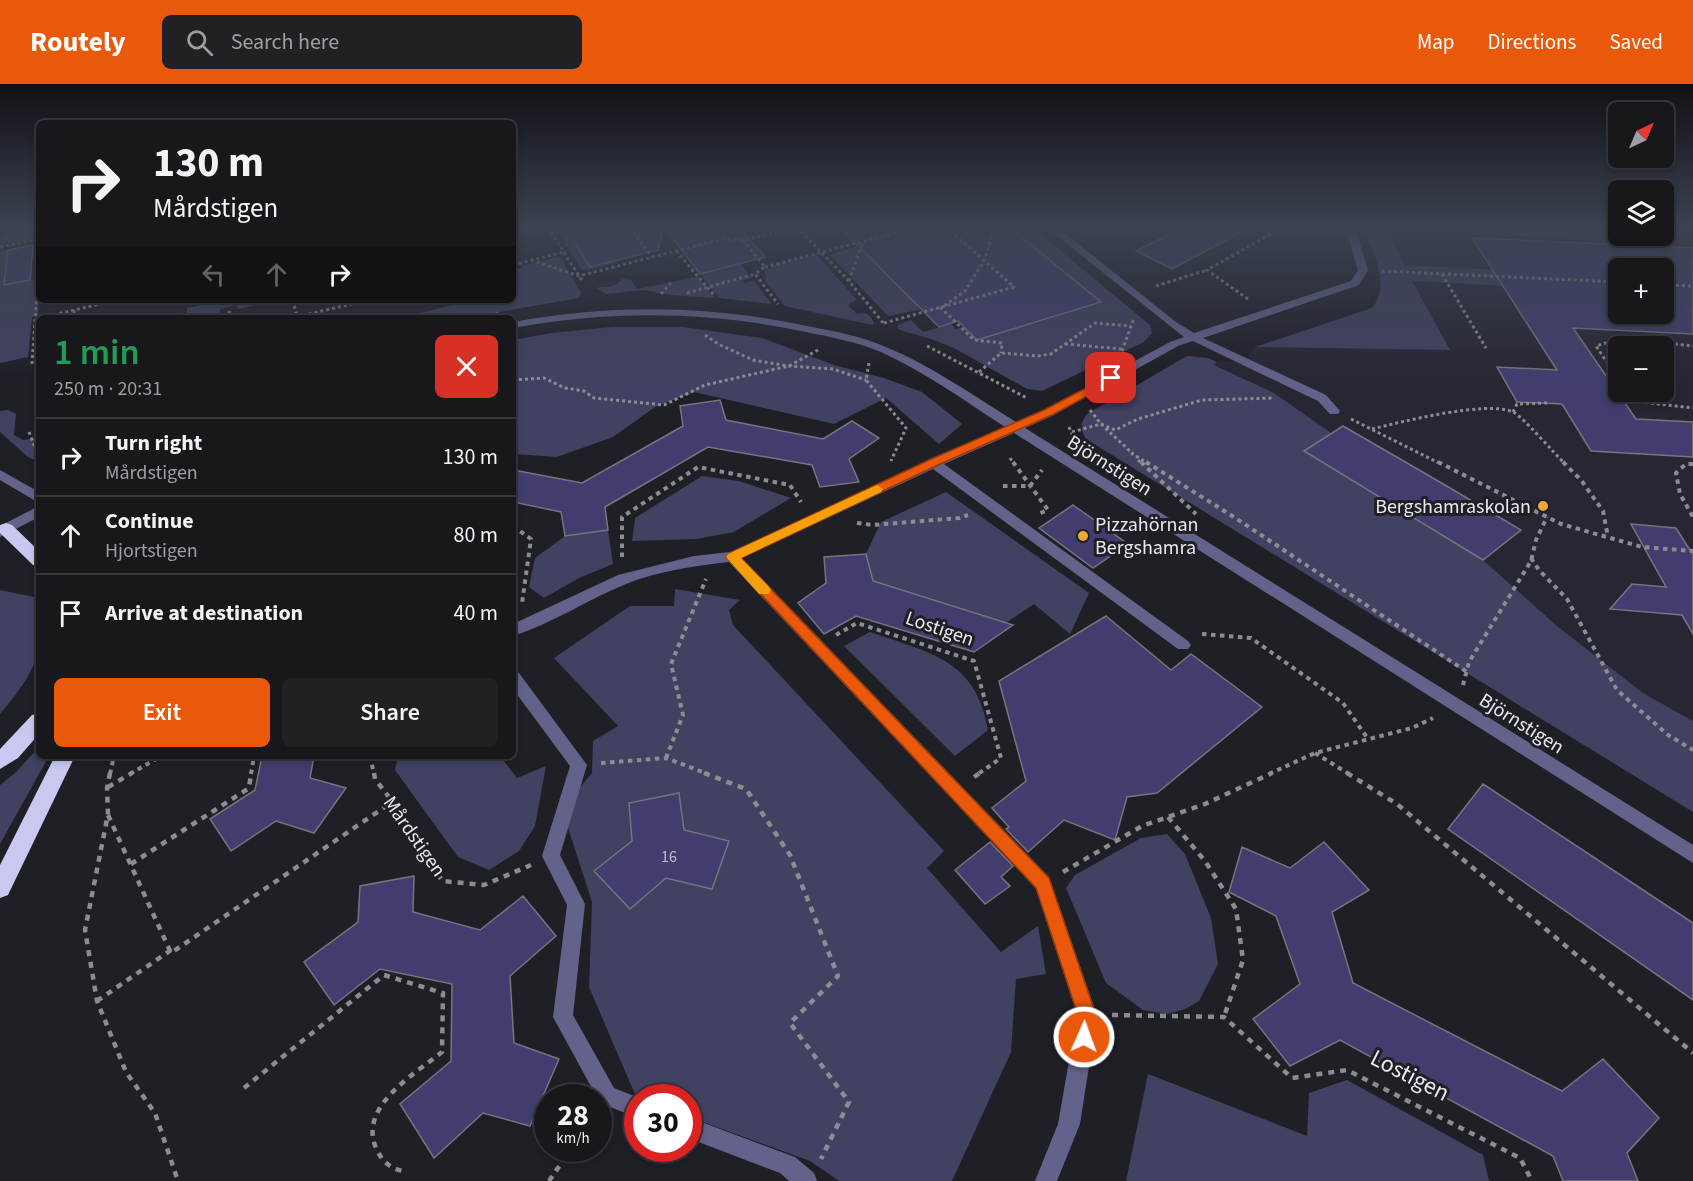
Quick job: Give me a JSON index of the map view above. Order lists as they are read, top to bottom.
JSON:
{
  "streets": {
    "street": ["Björnstigen"],
    "path": ["Lostigen", "Mårdstigen"]
  },
  "places": ["Bergshamraskolan", "Pizzahörnan Bergshamra"],
  "house_numbers": ["16"],
  "north": "top right",
  "page": {
    "header": "Routely",
    "search": "Search here",
    "nav": ["Map", "Directions", "Saved"],
    "map_buttons": ["+", "−"],
    "turn": ["130 m", "Mårdstigen"],
    "heading": ["1 min", "250 m · 20:31"],
    "list": [
      {
        "name": "Turn right",
        "note": "Mårdstigen",
        "value": "130 m"
      },
      {
        "name": "Continue",
        "note": "Hjortstigen",
        "value": "80 m"
      },
      {
        "name": "Arrive at destination",
        "value": "40 m"
      }
    ],
    "buttons": ["Exit", "Share"],
    "speed": "28 km/h",
    "limit": "30"
  }
}
